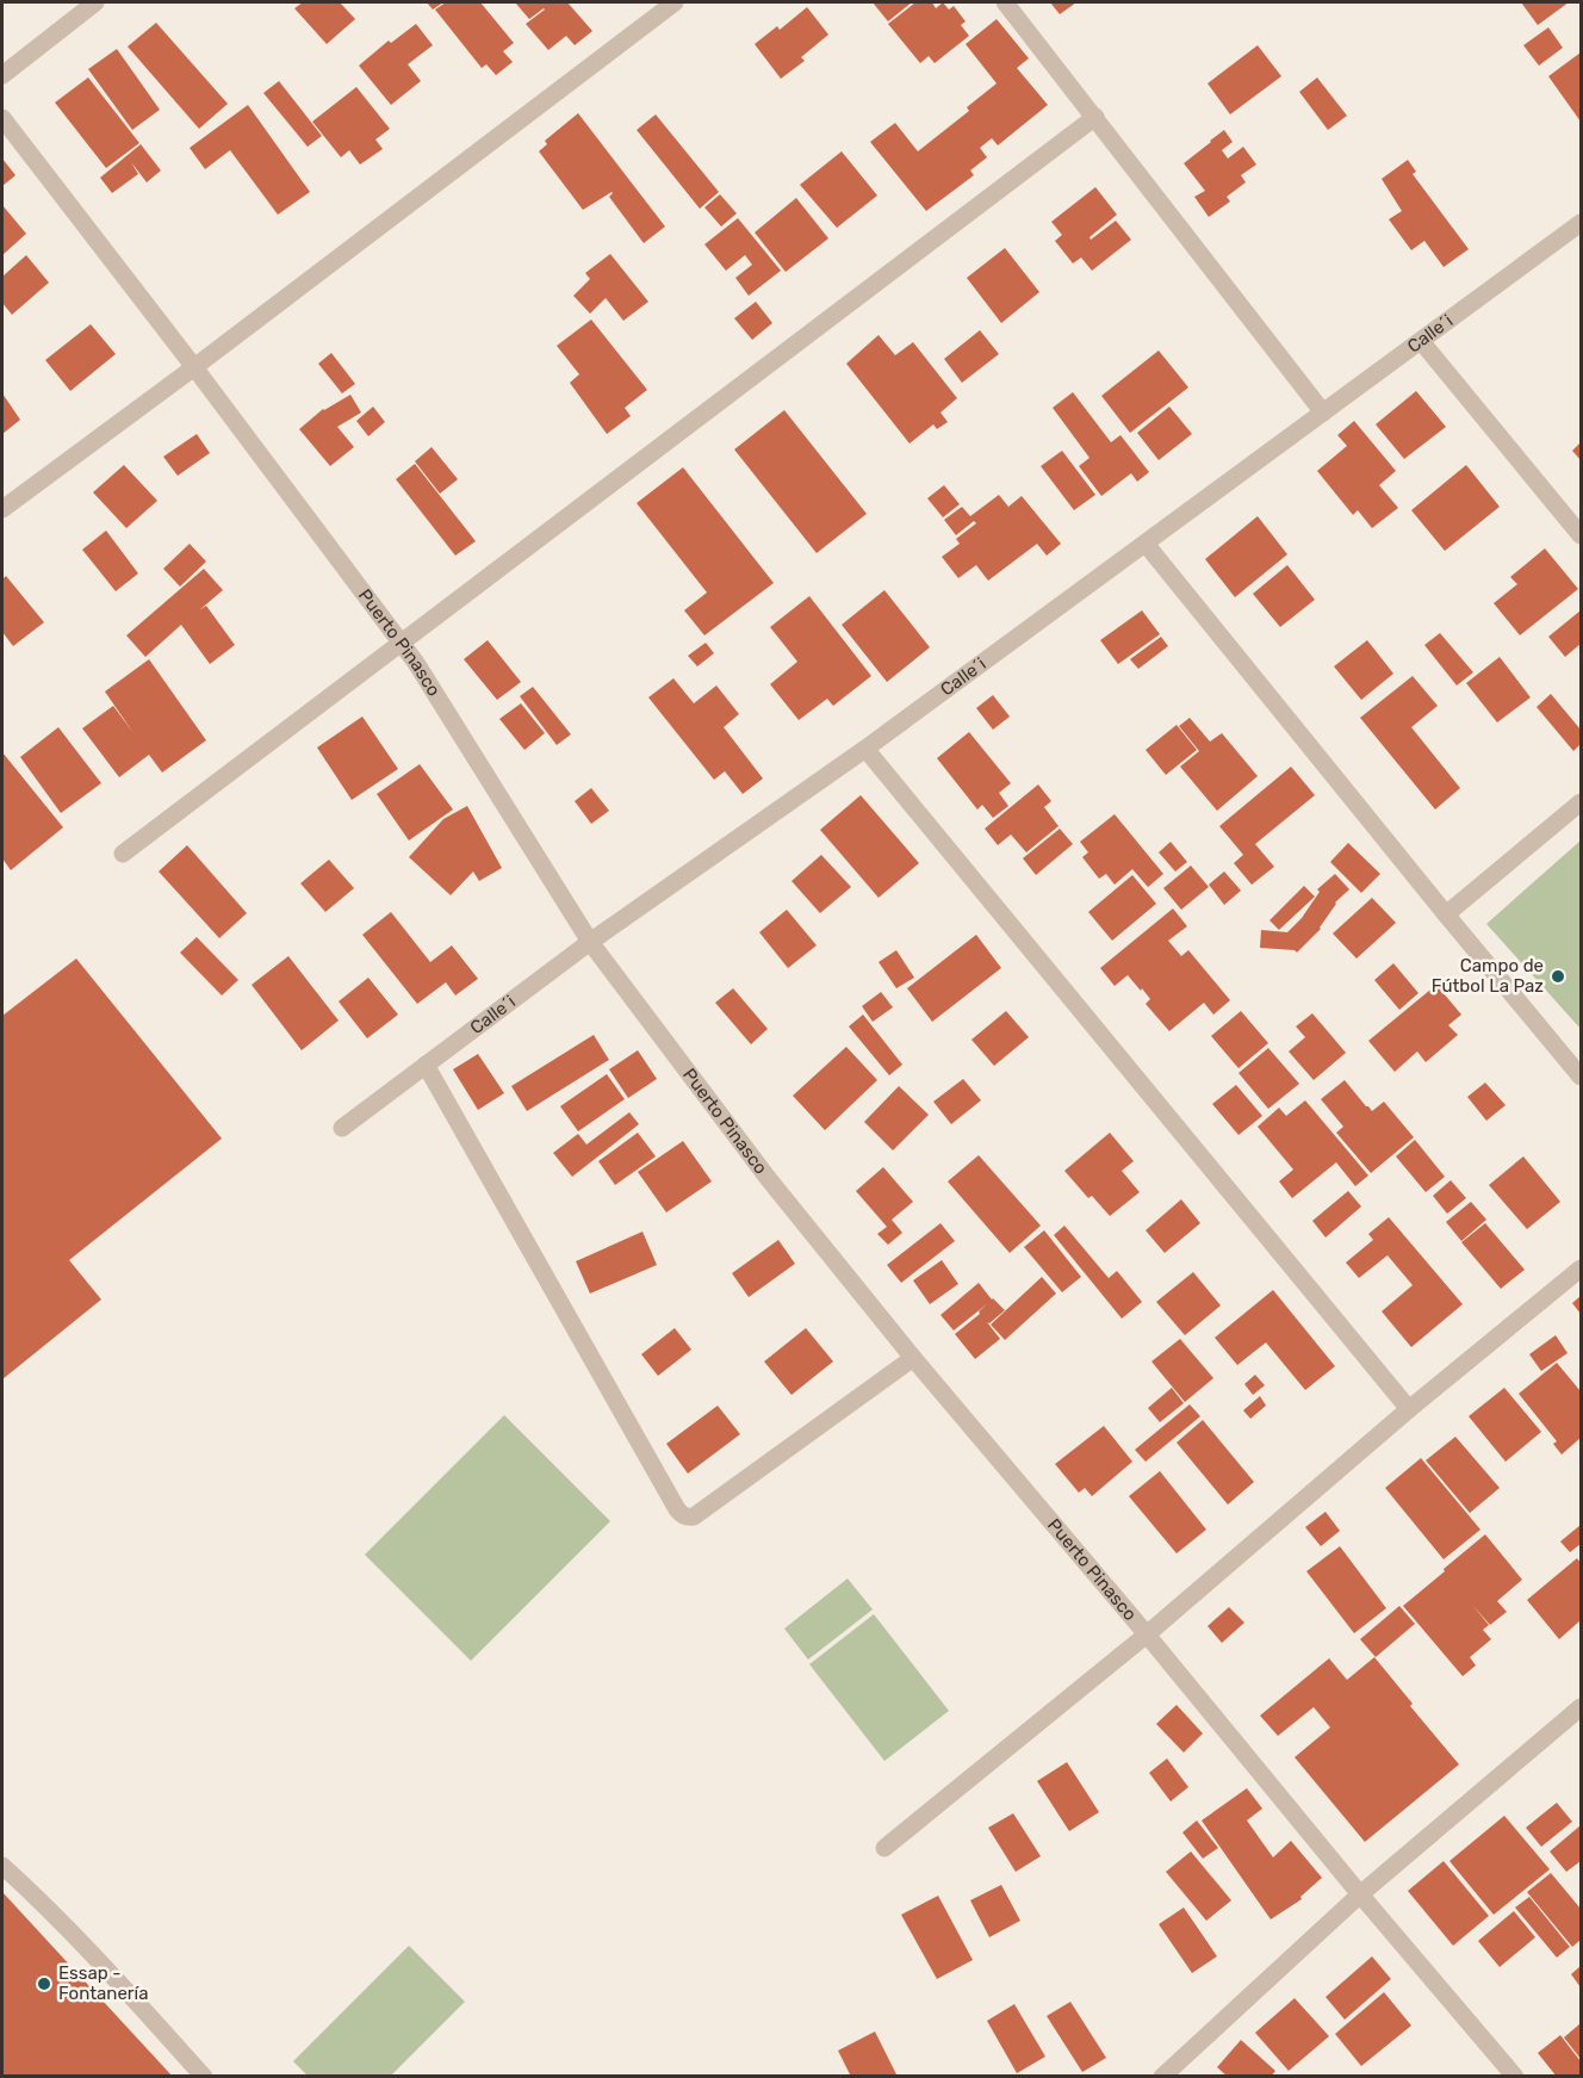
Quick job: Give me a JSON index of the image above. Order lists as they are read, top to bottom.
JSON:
{
  "streets": {
    "street": ["Calle´i", "Puerto Pinasco"]
  },
  "crossings": [
    ["Calle´i", "Puerto Pinasco"]
  ],
  "places": ["Campo de Fútbol La Paz", "Essap - Fontanería"]
}
